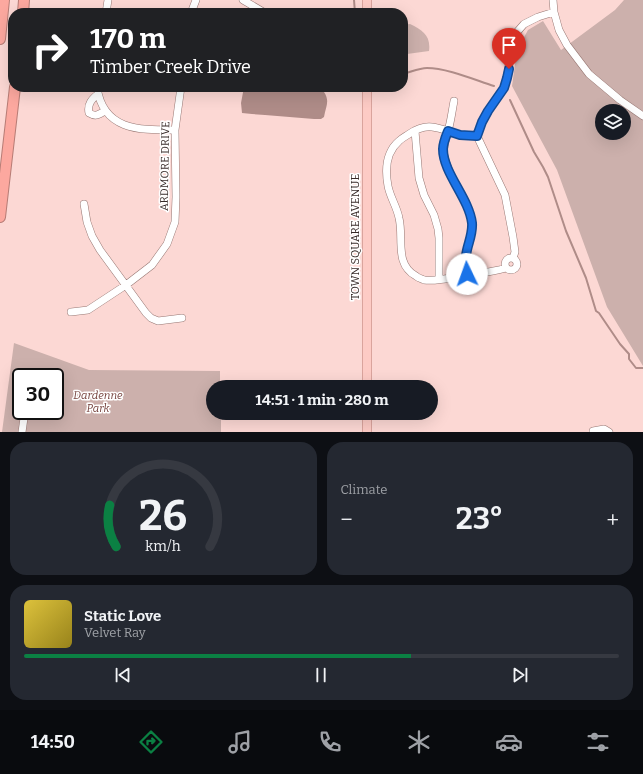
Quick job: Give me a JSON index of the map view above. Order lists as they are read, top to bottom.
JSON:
{
  "streets": {
    "main road": ["TOWN SQUARE AVENUE"],
    "street": ["ARDMORE DRIVE"]
  },
  "parks": ["Dardenne Park"],
  "page": {
    "turn": ["170 m", "Timber Creek Drive"],
    "limit": "30",
    "trip": "14:51 · 1 min · 280 m",
    "tile": "Climate",
    "heat": ["−", "23°", "+"],
    "song": ["Static Love", "Velvet Ray"],
    "tabs": "14:50",
    "gauge": ["26", "km/h"]
  }
}
